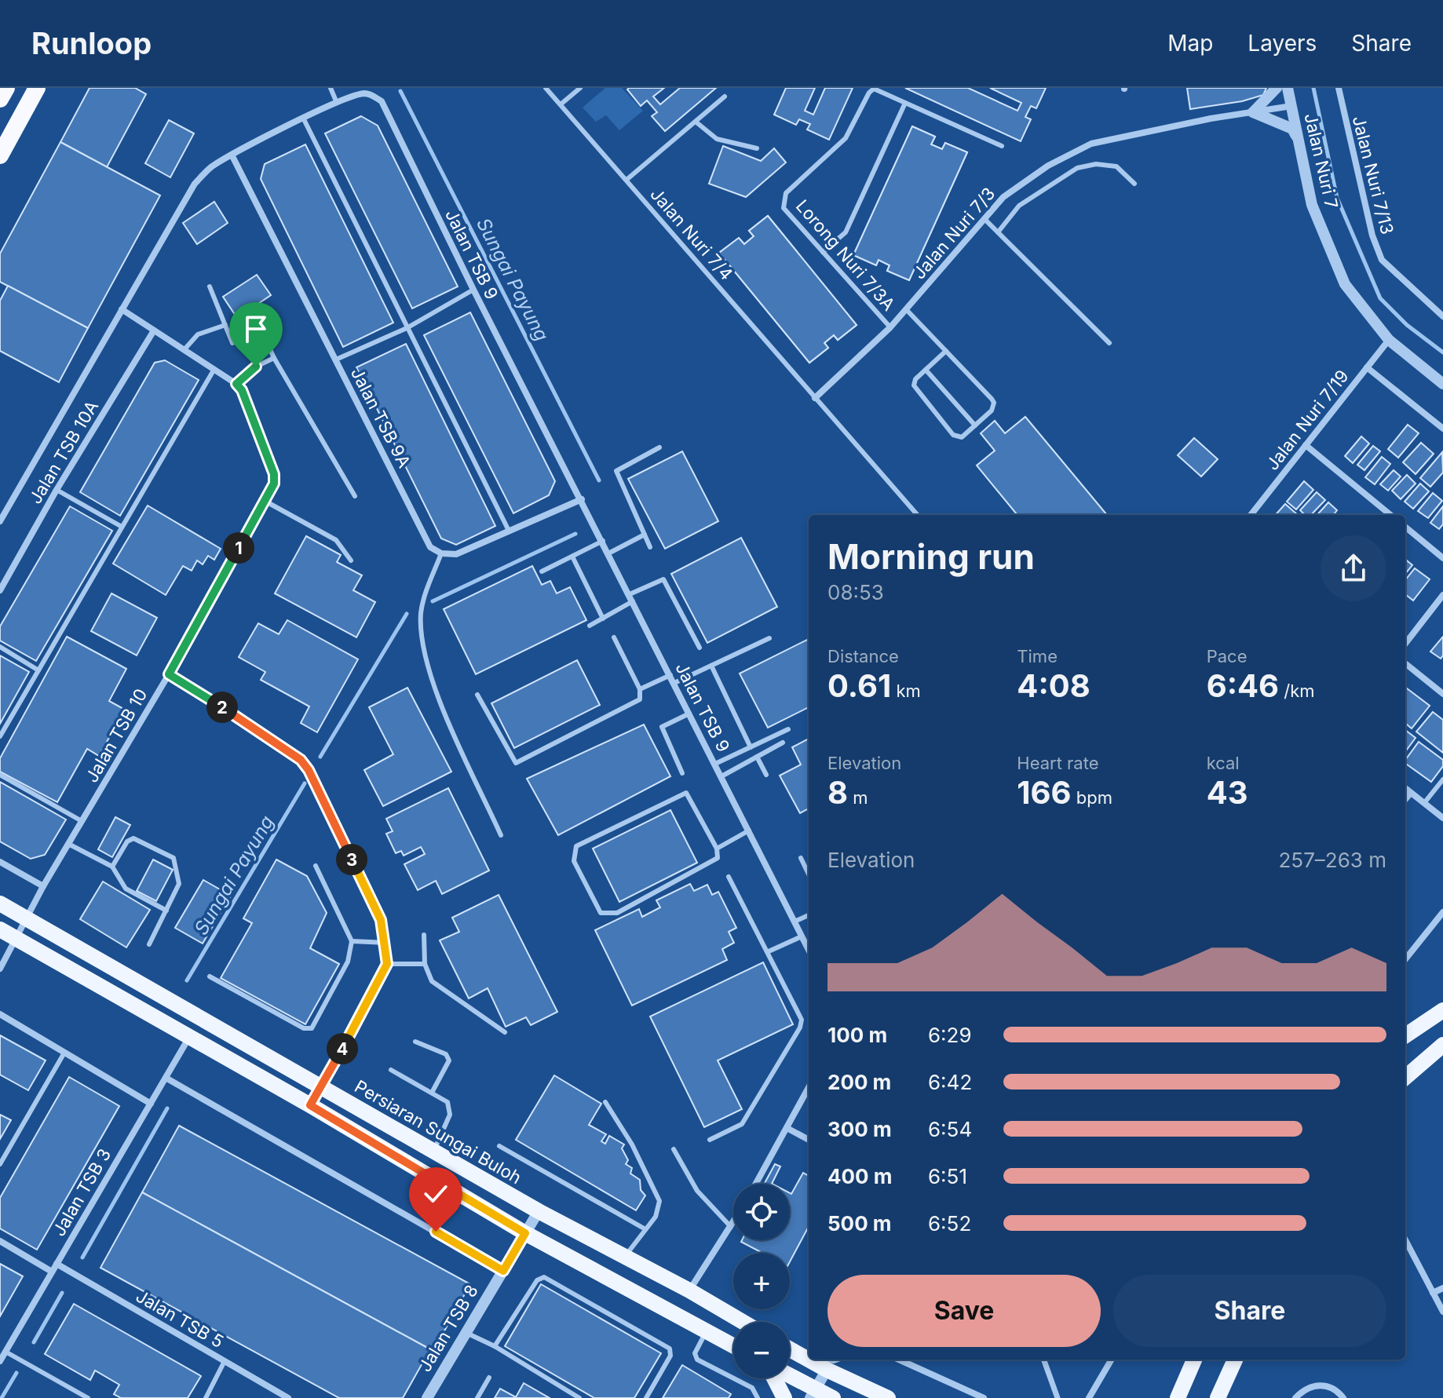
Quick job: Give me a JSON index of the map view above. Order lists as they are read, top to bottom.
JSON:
{
  "streets": {
    "main road": ["Persiaran Sungai Buloh"],
    "street": [
      "Jalan Nuri 7",
      "Jalan Nuri 7/13",
      "Jalan Nuri 7/3",
      "Jalan TSB 9",
      "Jalan TSB 9A",
      "Jalan Nuri 7/19",
      "Jalan TSB 10A",
      "Jalan TSB 10",
      "Jalan TSB 3",
      "Jalan TSB 5",
      "Jalan TSB 8"
    ],
    "lane": ["Jalan Nuri 7/4", "Lorong Nuri 7/3A"]
  },
  "crossings": [
    ["Jalan Nuri 7", "Jalan Nuri 7/3"],
    ["Jalan Nuri 7", "Jalan Nuri 7/19"],
    ["Jalan Nuri 7/3", "Jalan Nuri 7/4"],
    ["Jalan Nuri 7/3", "Lorong Nuri 7/3A"],
    ["Jalan TSB 9", "Jalan TSB 9A"],
    ["Jalan TSB 9", "Jalan TSB 10"],
    ["Jalan TSB 10A", "Jalan TSB 10"],
    ["Jalan TSB 10", "Persiaran Sungai Buloh"],
    ["Persiaran Sungai Buloh", "Jalan TSB 8"],
    ["Jalan TSB 3", "Jalan TSB 5"]
  ],
  "water": ["Sungai Payung"],
  "page": {
    "header": "Runloop",
    "nav": ["Map", "Layers", "Share"],
    "heading": ["Morning run", "08:53"],
    "pins": [
      "1",
      "2",
      "3",
      "4"
    ],
    "stats": [
      ["Distance", "0.61 km"],
      ["Time", "4:08"],
      ["Pace", "6:46 /km"],
      ["Elevation", "8 m"],
      ["Heart rate", "166 bpm"],
      ["kcal", "43"]
    ],
    "chart": ["Elevation", "257–263 m"],
    "list": [
      {
        "name": "100 m",
        "note": "6:29"
      },
      {
        "name": "200 m",
        "note": "6:42"
      },
      {
        "name": "300 m",
        "note": "6:54"
      },
      {
        "name": "400 m",
        "note": "6:51"
      },
      {
        "name": "500 m",
        "note": "6:52"
      }
    ],
    "map_buttons": ["+", "−"],
    "buttons": ["Save", "Share"]
  }
}
